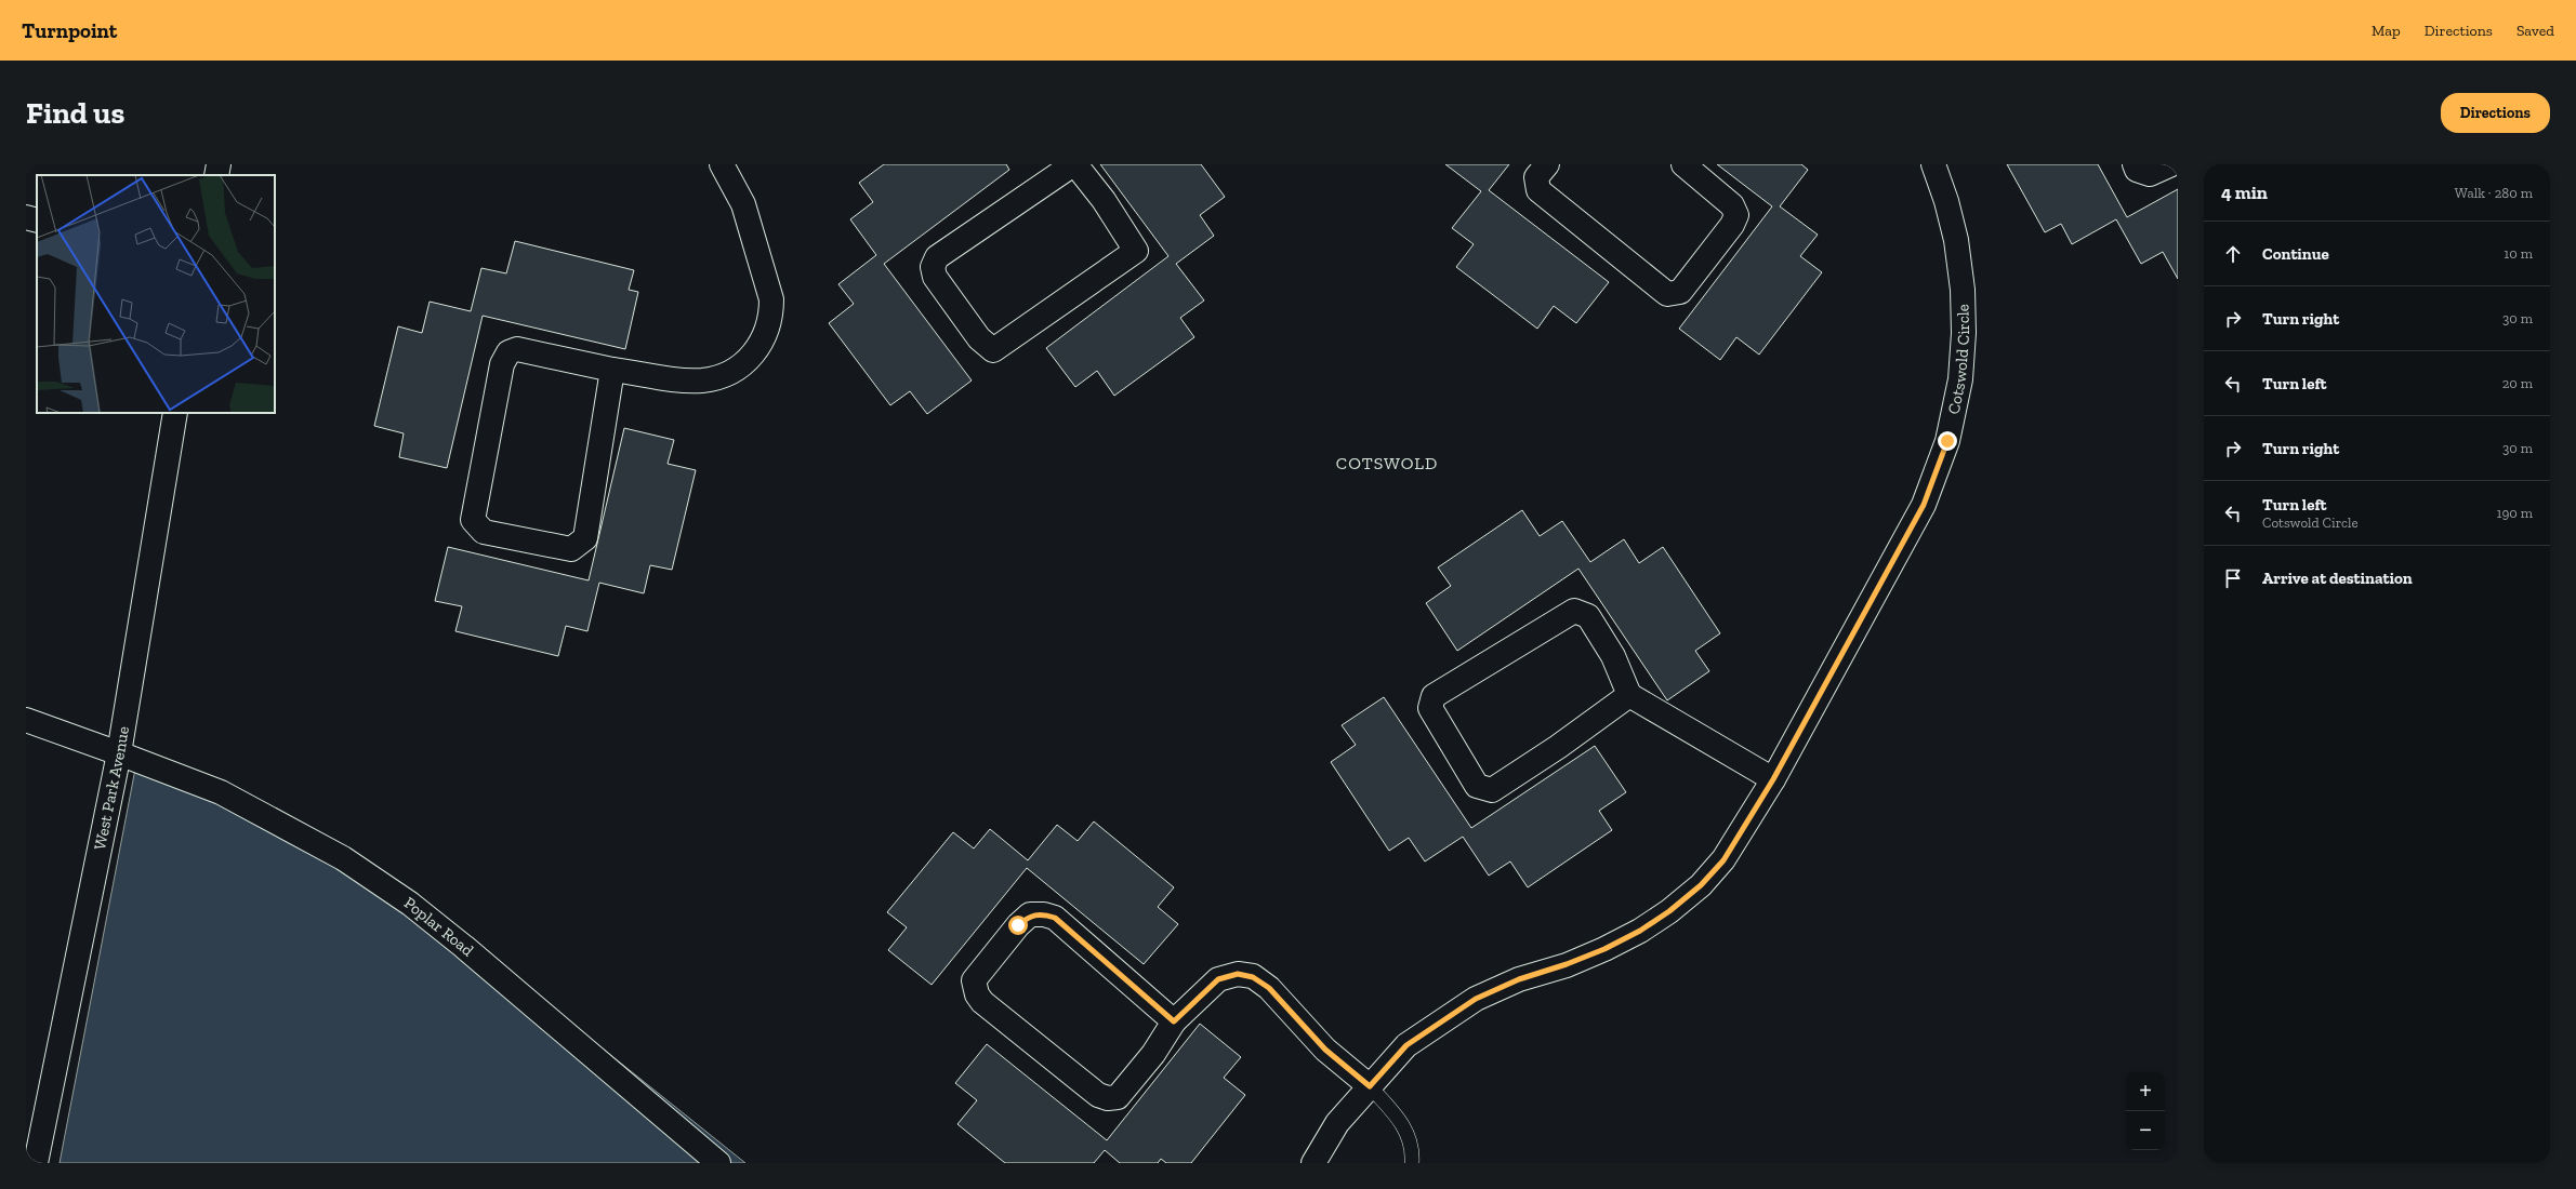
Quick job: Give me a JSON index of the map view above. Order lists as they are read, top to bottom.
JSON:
{
  "streets": {
    "street": ["Cotswold Circle", "West Park Avenue", "Poplar Road"]
  },
  "crossings": [
    ["West Park Avenue", "Poplar Road"]
  ],
  "districts": ["COTSWOLD"],
  "page": {
    "header": "Turnpoint",
    "nav": ["Map", "Directions", "Saved"],
    "buttons": "Directions",
    "title": "Find us",
    "heading": ["4 min", "Walk · 280 m"],
    "list": [
      ["Continue", "10 m"],
      ["Turn right", "30 m"],
      ["Turn left", "20 m"],
      ["Turn right", "30 m"],
      ["Turn left", "Cotswold Circle", "190 m"],
      "Arrive at destination"
    ],
    "map_buttons": ["+", "−"]
  }
}
